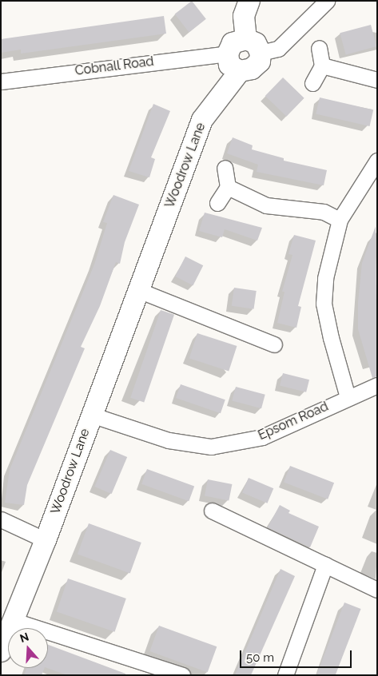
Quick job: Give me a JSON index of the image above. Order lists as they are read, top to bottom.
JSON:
{
  "streets": {
    "street": ["Cobnall Road", "Woodrow Lane", "Epsom Road"]
  },
  "crossings": [
    ["Cobnall Road", "Woodrow Lane"],
    ["Woodrow Lane", "Epsom Road"]
  ],
  "scale_bar": "50 m",
  "north": "top"
}
